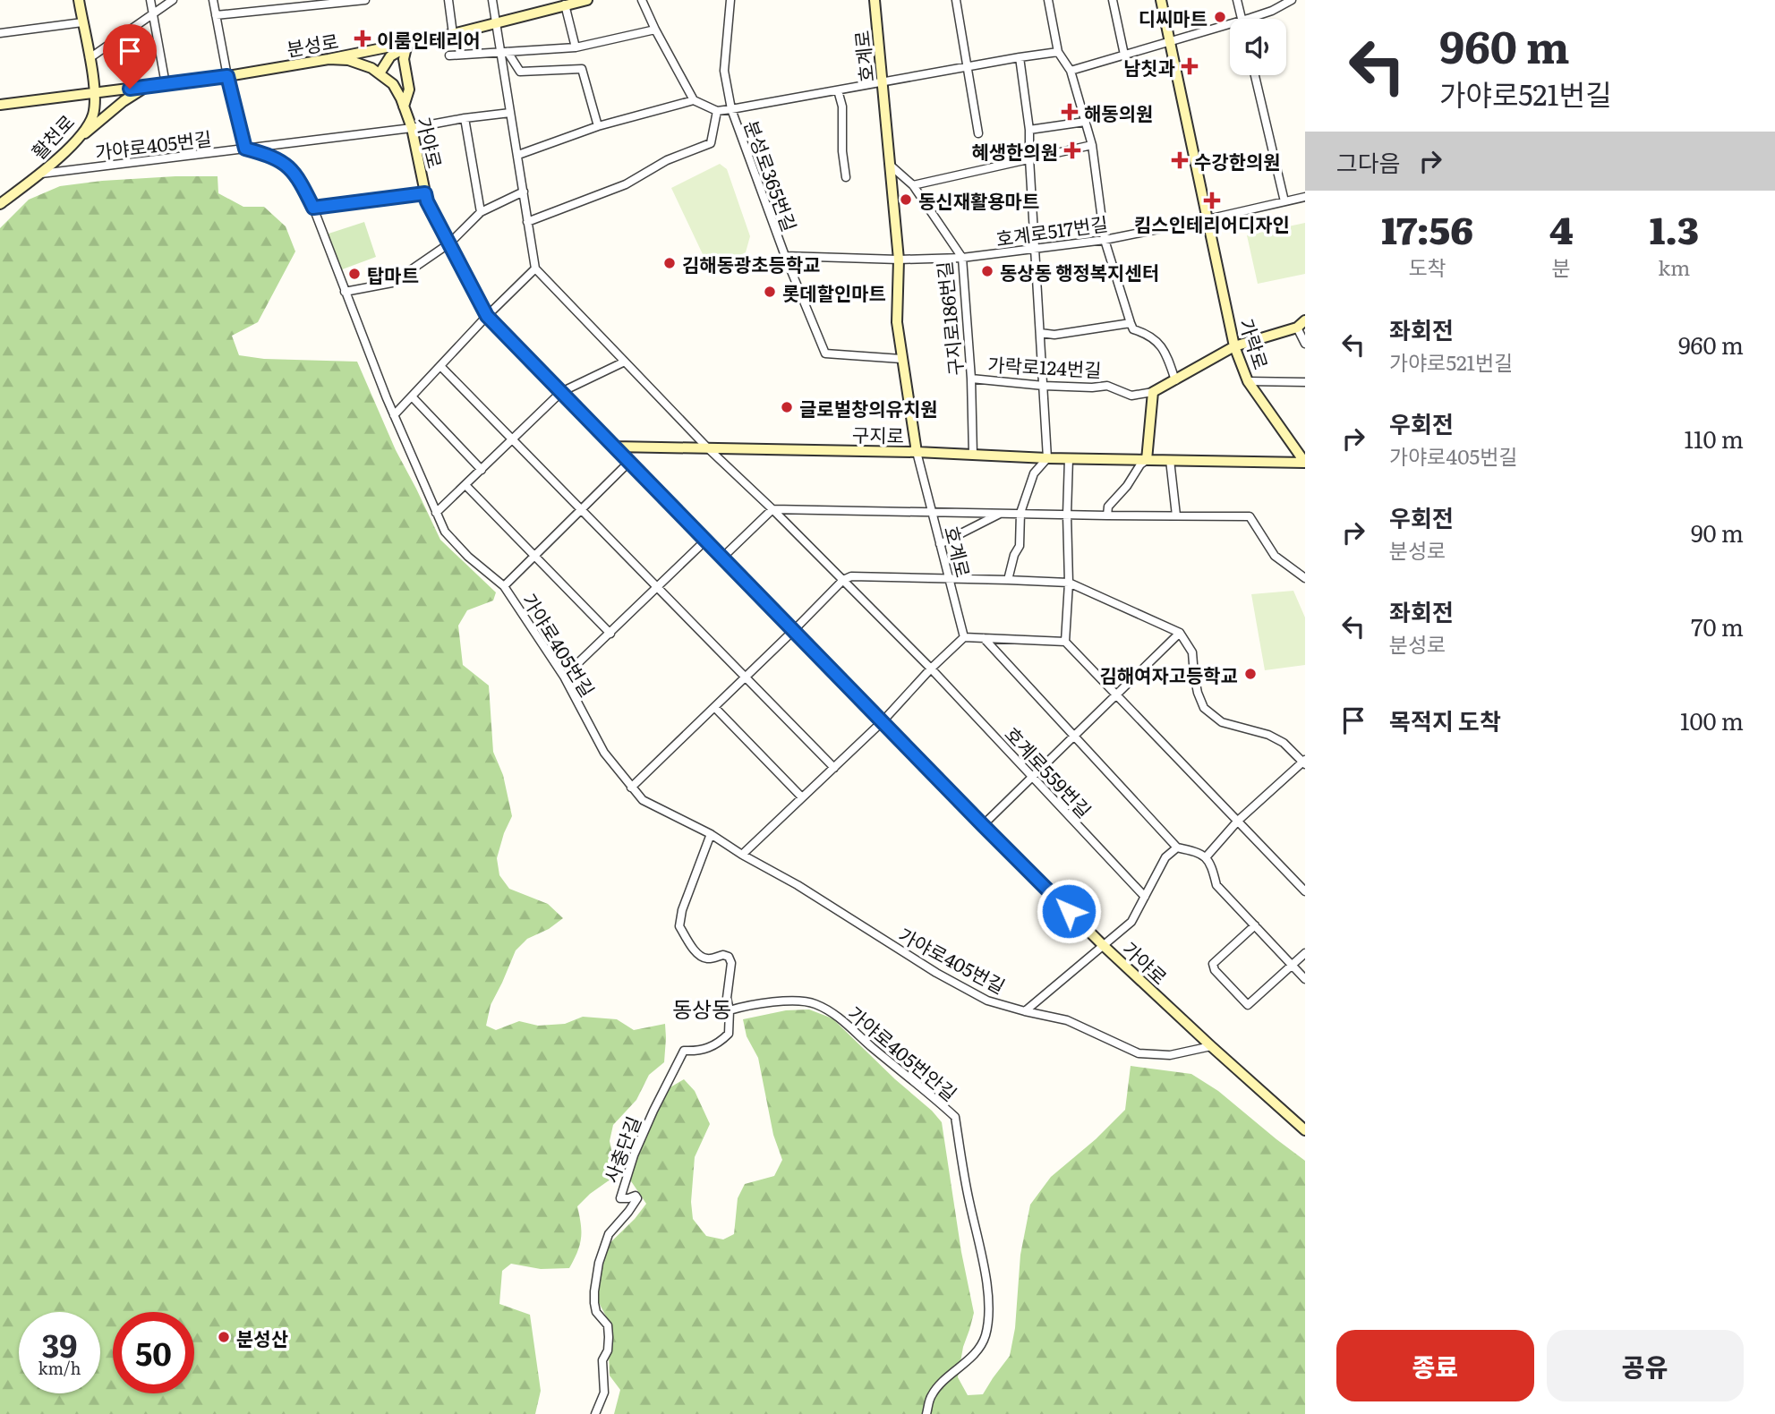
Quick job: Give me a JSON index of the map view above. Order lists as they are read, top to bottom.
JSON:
{
  "streets": {
    "main road": [
      "분성로",
      "호계로",
      "활천로",
      "가야로",
      "가락로",
      "가락로124번길",
      "구지로"
    ],
    "street": [
      "가야로405번길",
      "분성로365번길",
      "호계로517번길",
      "구지로186번길",
      "호계로559번길",
      "가야로405번안길",
      "사충단길"
    ]
  },
  "crossings": [
    ["분성로", "활천로"],
    ["분성로", "가야로"],
    ["호계로", "분성로365번길"],
    ["호계로", "호계로517번길"],
    ["호계로", "구지로186번길"],
    ["호계로", "구지로"],
    ["활천로", "가야로405번길"],
    ["가야로", "가야로405번길"],
    ["가야로", "구지로"],
    ["호계로517번길", "구지로186번길"],
    ["호계로517번길", "가락로"],
    ["구지로186번길", "가락로124번길"],
    ["구지로186번길", "구지로"],
    ["가락로", "가락로124번길"],
    ["가락로", "구지로"],
    ["구지로", "호계로559번길"],
    ["가야로405번안길", "사충단길"]
  ],
  "districts": ["동상동"],
  "places": {
    "other": [
      "디씨마트",
      "동신재활용마트",
      "김해동광초등학교",
      "동상동 행정복지센터",
      "탑마트",
      "롯데할인마트",
      "글로벌창의유치원",
      "김해여자고등학교",
      "분성산"
    ],
    "health": [
      "이룸인테리어",
      "남칫과",
      "해동의원",
      "혜생한의원",
      "수강한의원",
      "킴스인테리어디자인"
    ]
  },
  "page": {
    "turn": ["960 m", "가야로521번길"],
    "then": "그다음",
    "eta": [
      "17:56",
      "도착",
      "4",
      "분",
      "1.3",
      "km"
    ],
    "list": [
      {
        "name": "좌회전",
        "note": "가야로521번길",
        "value": "960 m"
      },
      {
        "name": "우회전",
        "note": "가야로405번길",
        "value": "110 m"
      },
      {
        "name": "우회전",
        "note": "분성로",
        "value": "90 m"
      },
      {
        "name": "좌회전",
        "note": "분성로",
        "value": "70 m"
      },
      {
        "name": "목적지 도착",
        "value": "100 m"
      }
    ],
    "speed": "39 km/h",
    "limit": "50",
    "buttons": ["종료", "공유"]
  }
}
